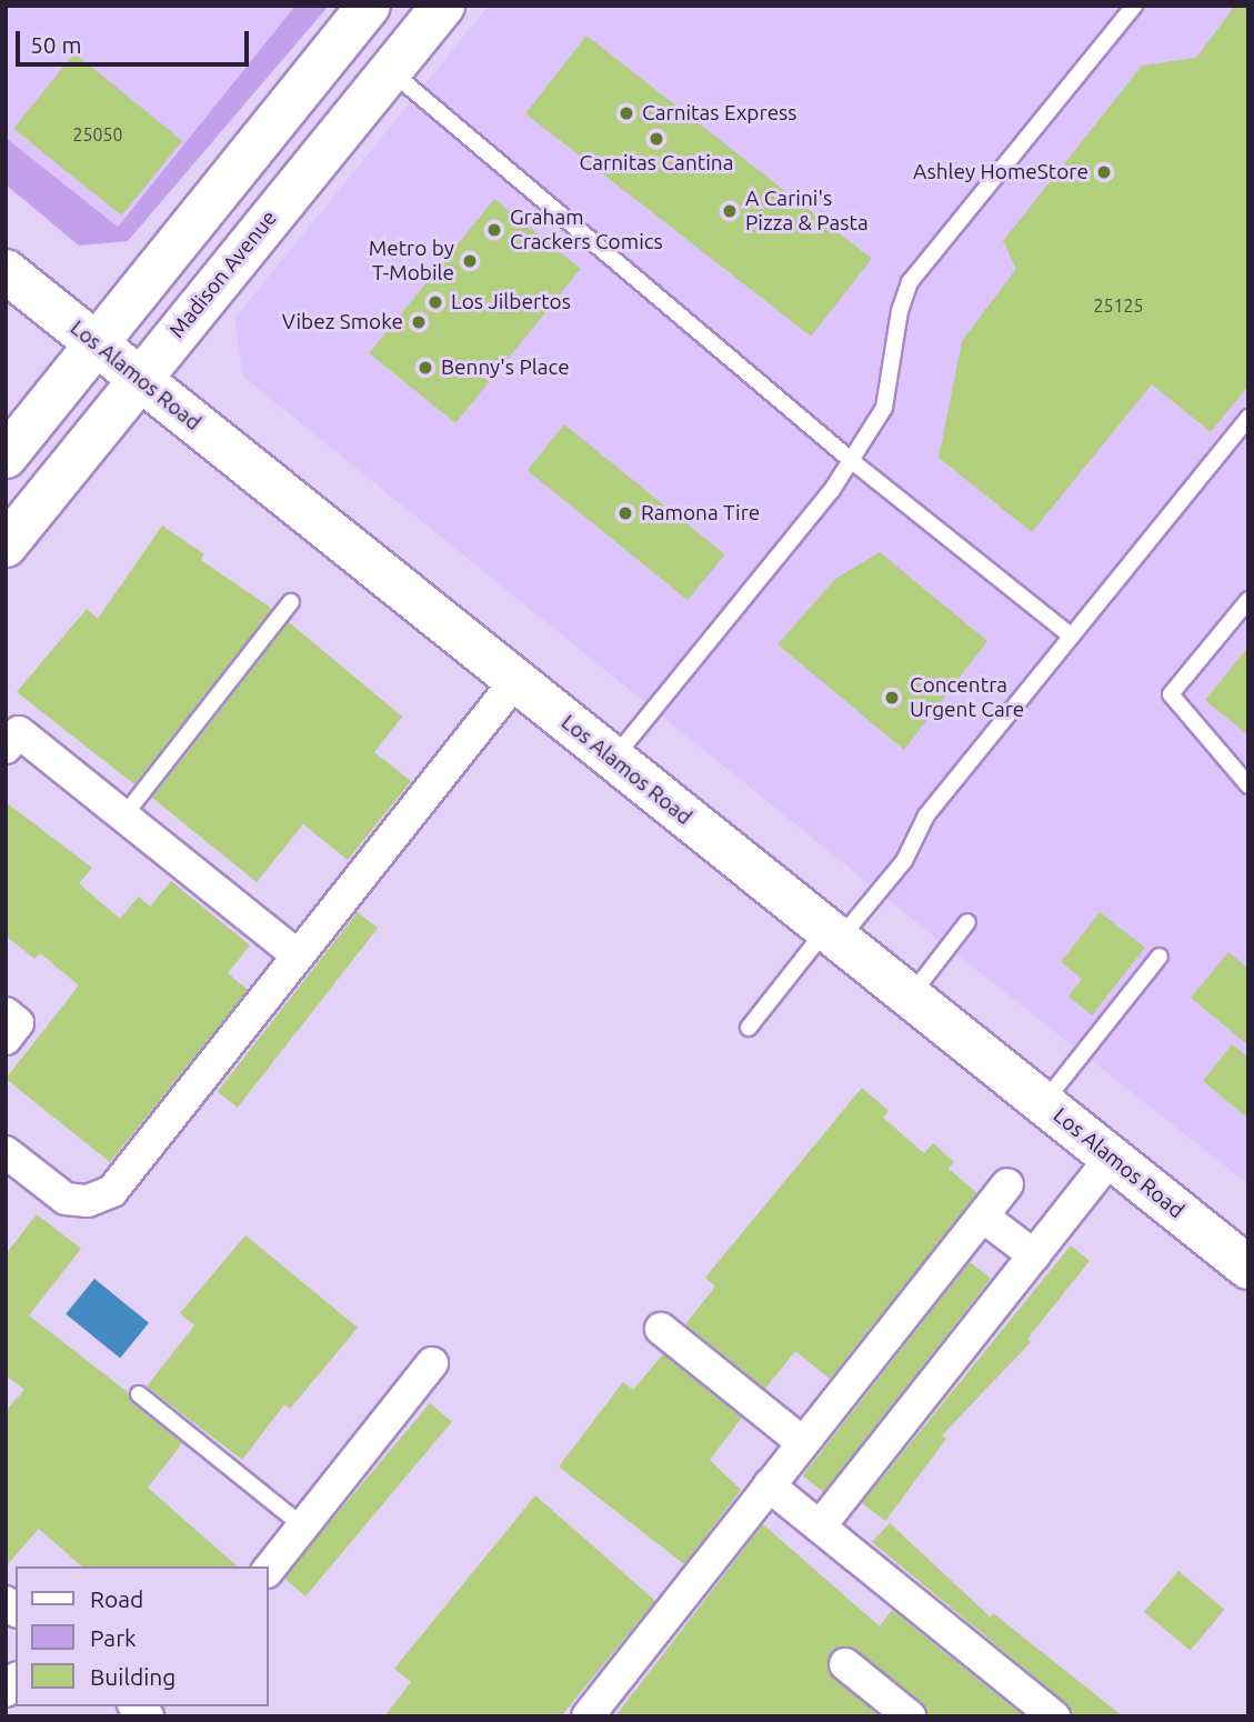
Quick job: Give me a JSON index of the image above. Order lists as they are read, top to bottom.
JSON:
{
  "streets": {
    "main road": ["Madison Avenue", "Los Alamos Road"]
  },
  "crossings": [
    ["Madison Avenue", "Los Alamos Road"]
  ],
  "places": [
    "Carnitas Express",
    "Carnitas Cantina",
    "Ashley HomeStore",
    "A Carini's Pizza & Pasta",
    "Graham Crackers Comics",
    "Metro by T-Mobile",
    "Los Jilbertos",
    "Vibez Smoke",
    "Benny's Place",
    "Ramona Tire",
    "Concentra Urgent Care"
  ],
  "house_numbers": ["25050", "25125"],
  "legend": ["Road", "Park", "Building"],
  "scale_bar": "50 m"
}
